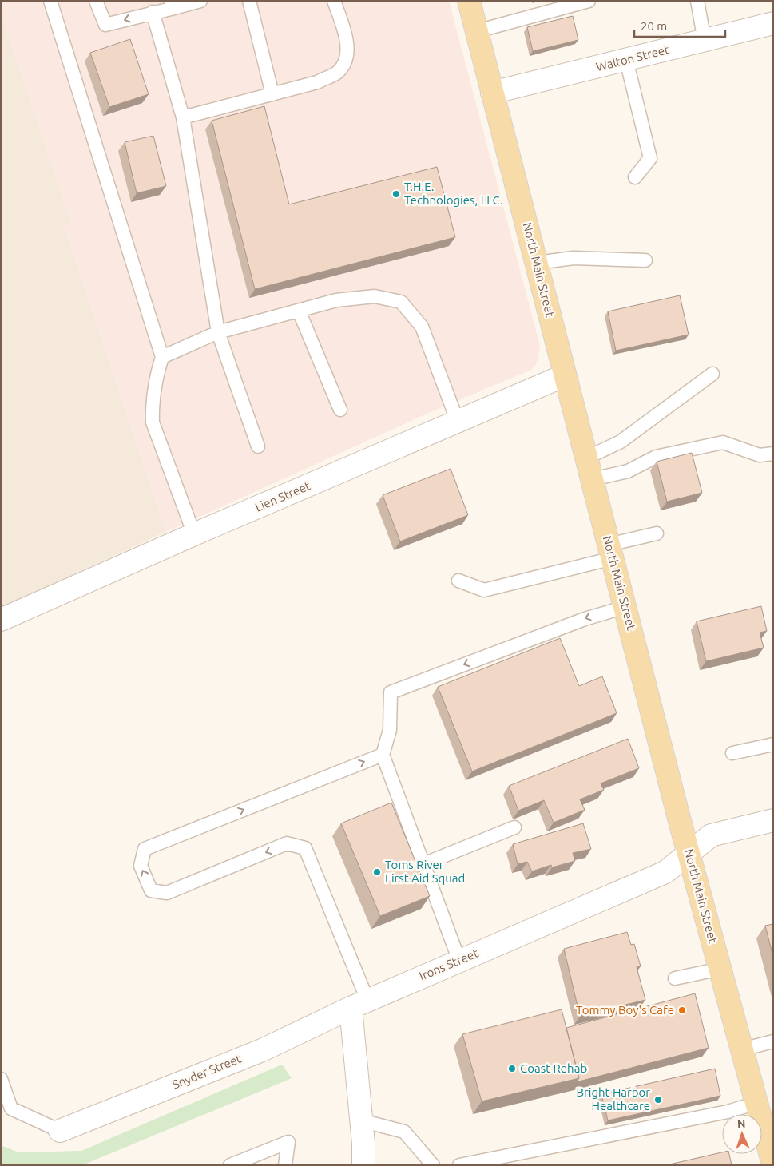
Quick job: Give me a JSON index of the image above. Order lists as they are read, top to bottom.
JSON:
{
  "streets": {
    "main road": ["North Main Street"],
    "street": [
      "Walton Street",
      "Lien Street",
      "Irons Street",
      "Snyder Street"
    ]
  },
  "crossings": [
    ["Walton Street", "North Main Street"],
    ["North Main Street", "Lien Street"],
    ["North Main Street", "Irons Street"],
    ["Irons Street", "Snyder Street"]
  ],
  "places": [
    "T.H.E. Technologies, LLC.",
    "Toms River First Aid Squad",
    "Tommy Boy's Cafe",
    "Coast Rehab",
    "Bright Harbor Healthcare"
  ],
  "scale_bar": "20 m",
  "north": "top"
}
